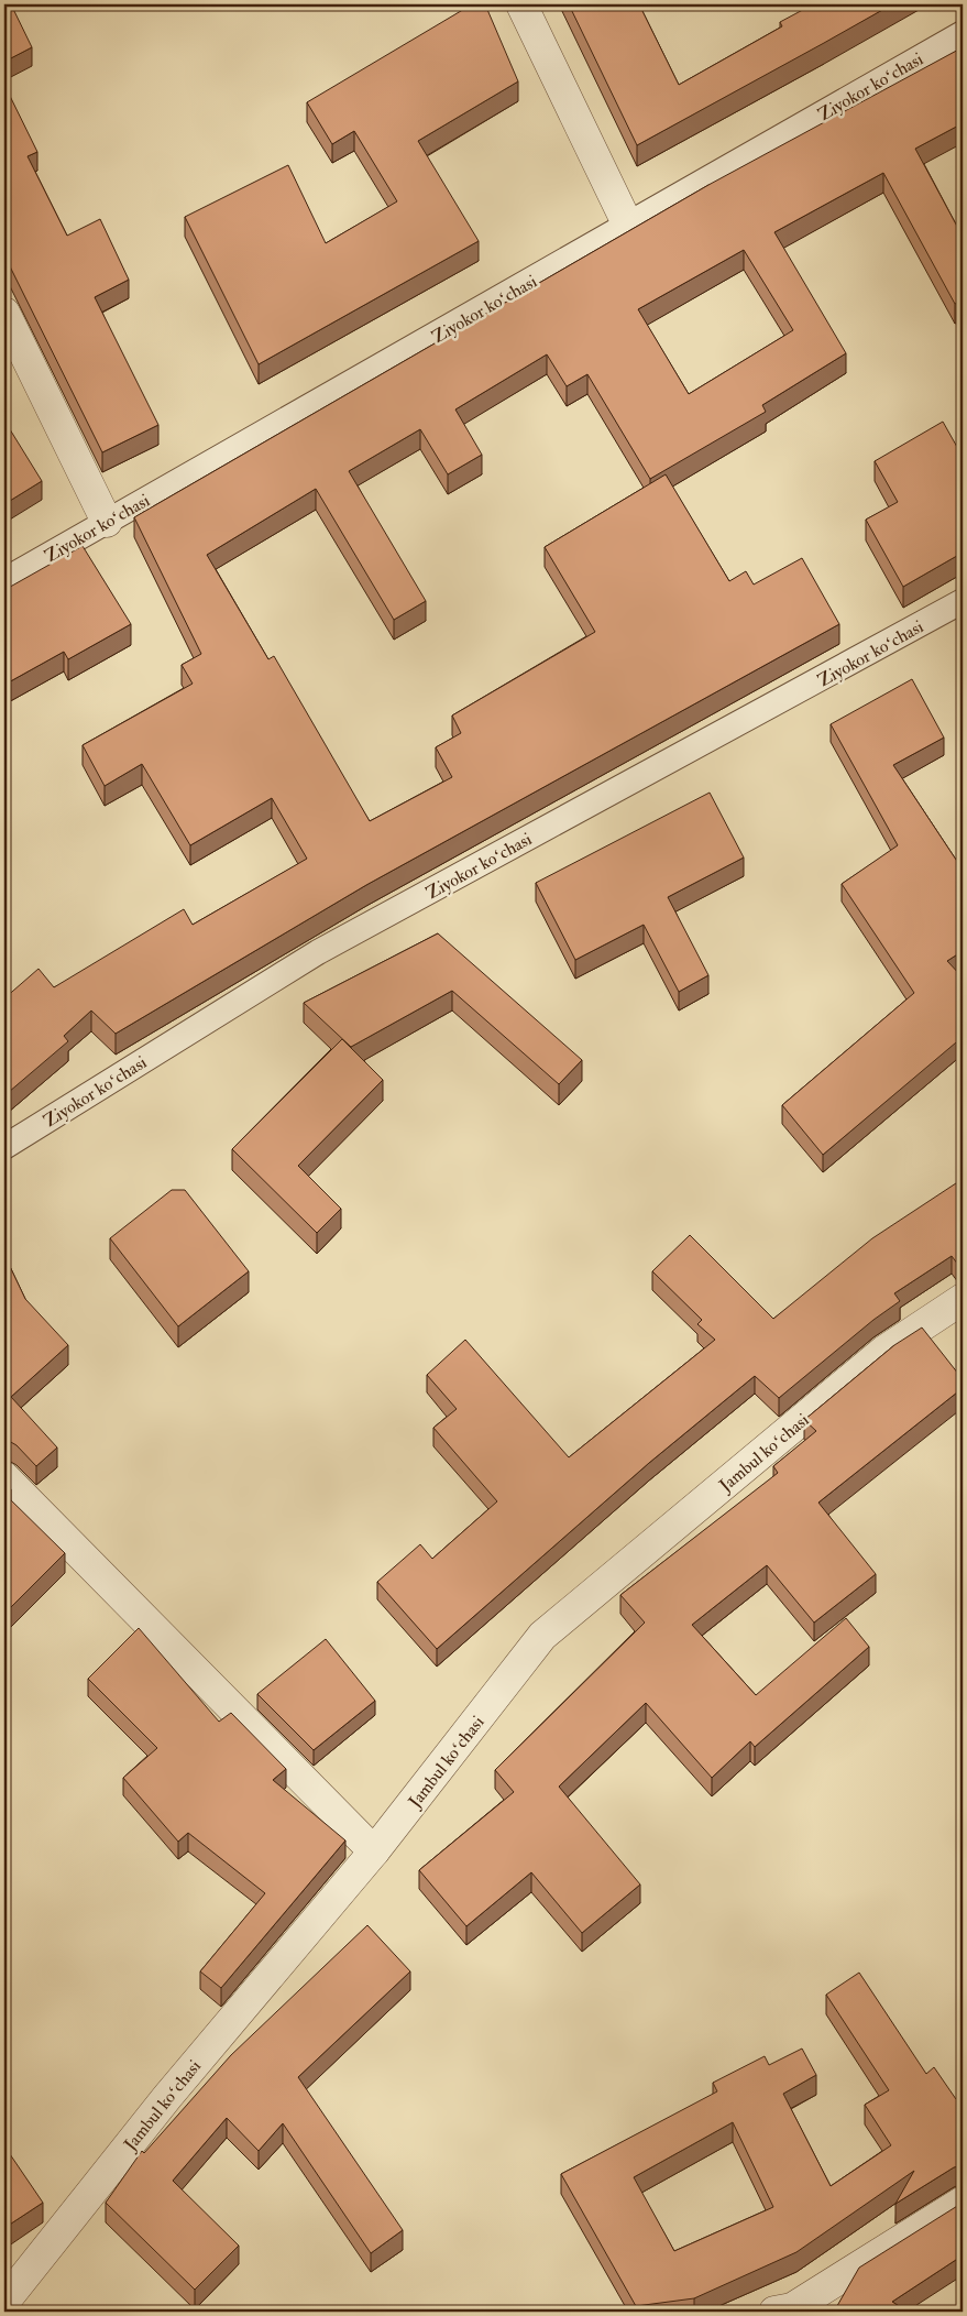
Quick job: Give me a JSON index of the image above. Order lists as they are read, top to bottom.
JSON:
{
  "streets": {
    "street": ["Jambul koʻchasi"],
    "lane": ["Ziyokor koʻchasi"]
  }
}
